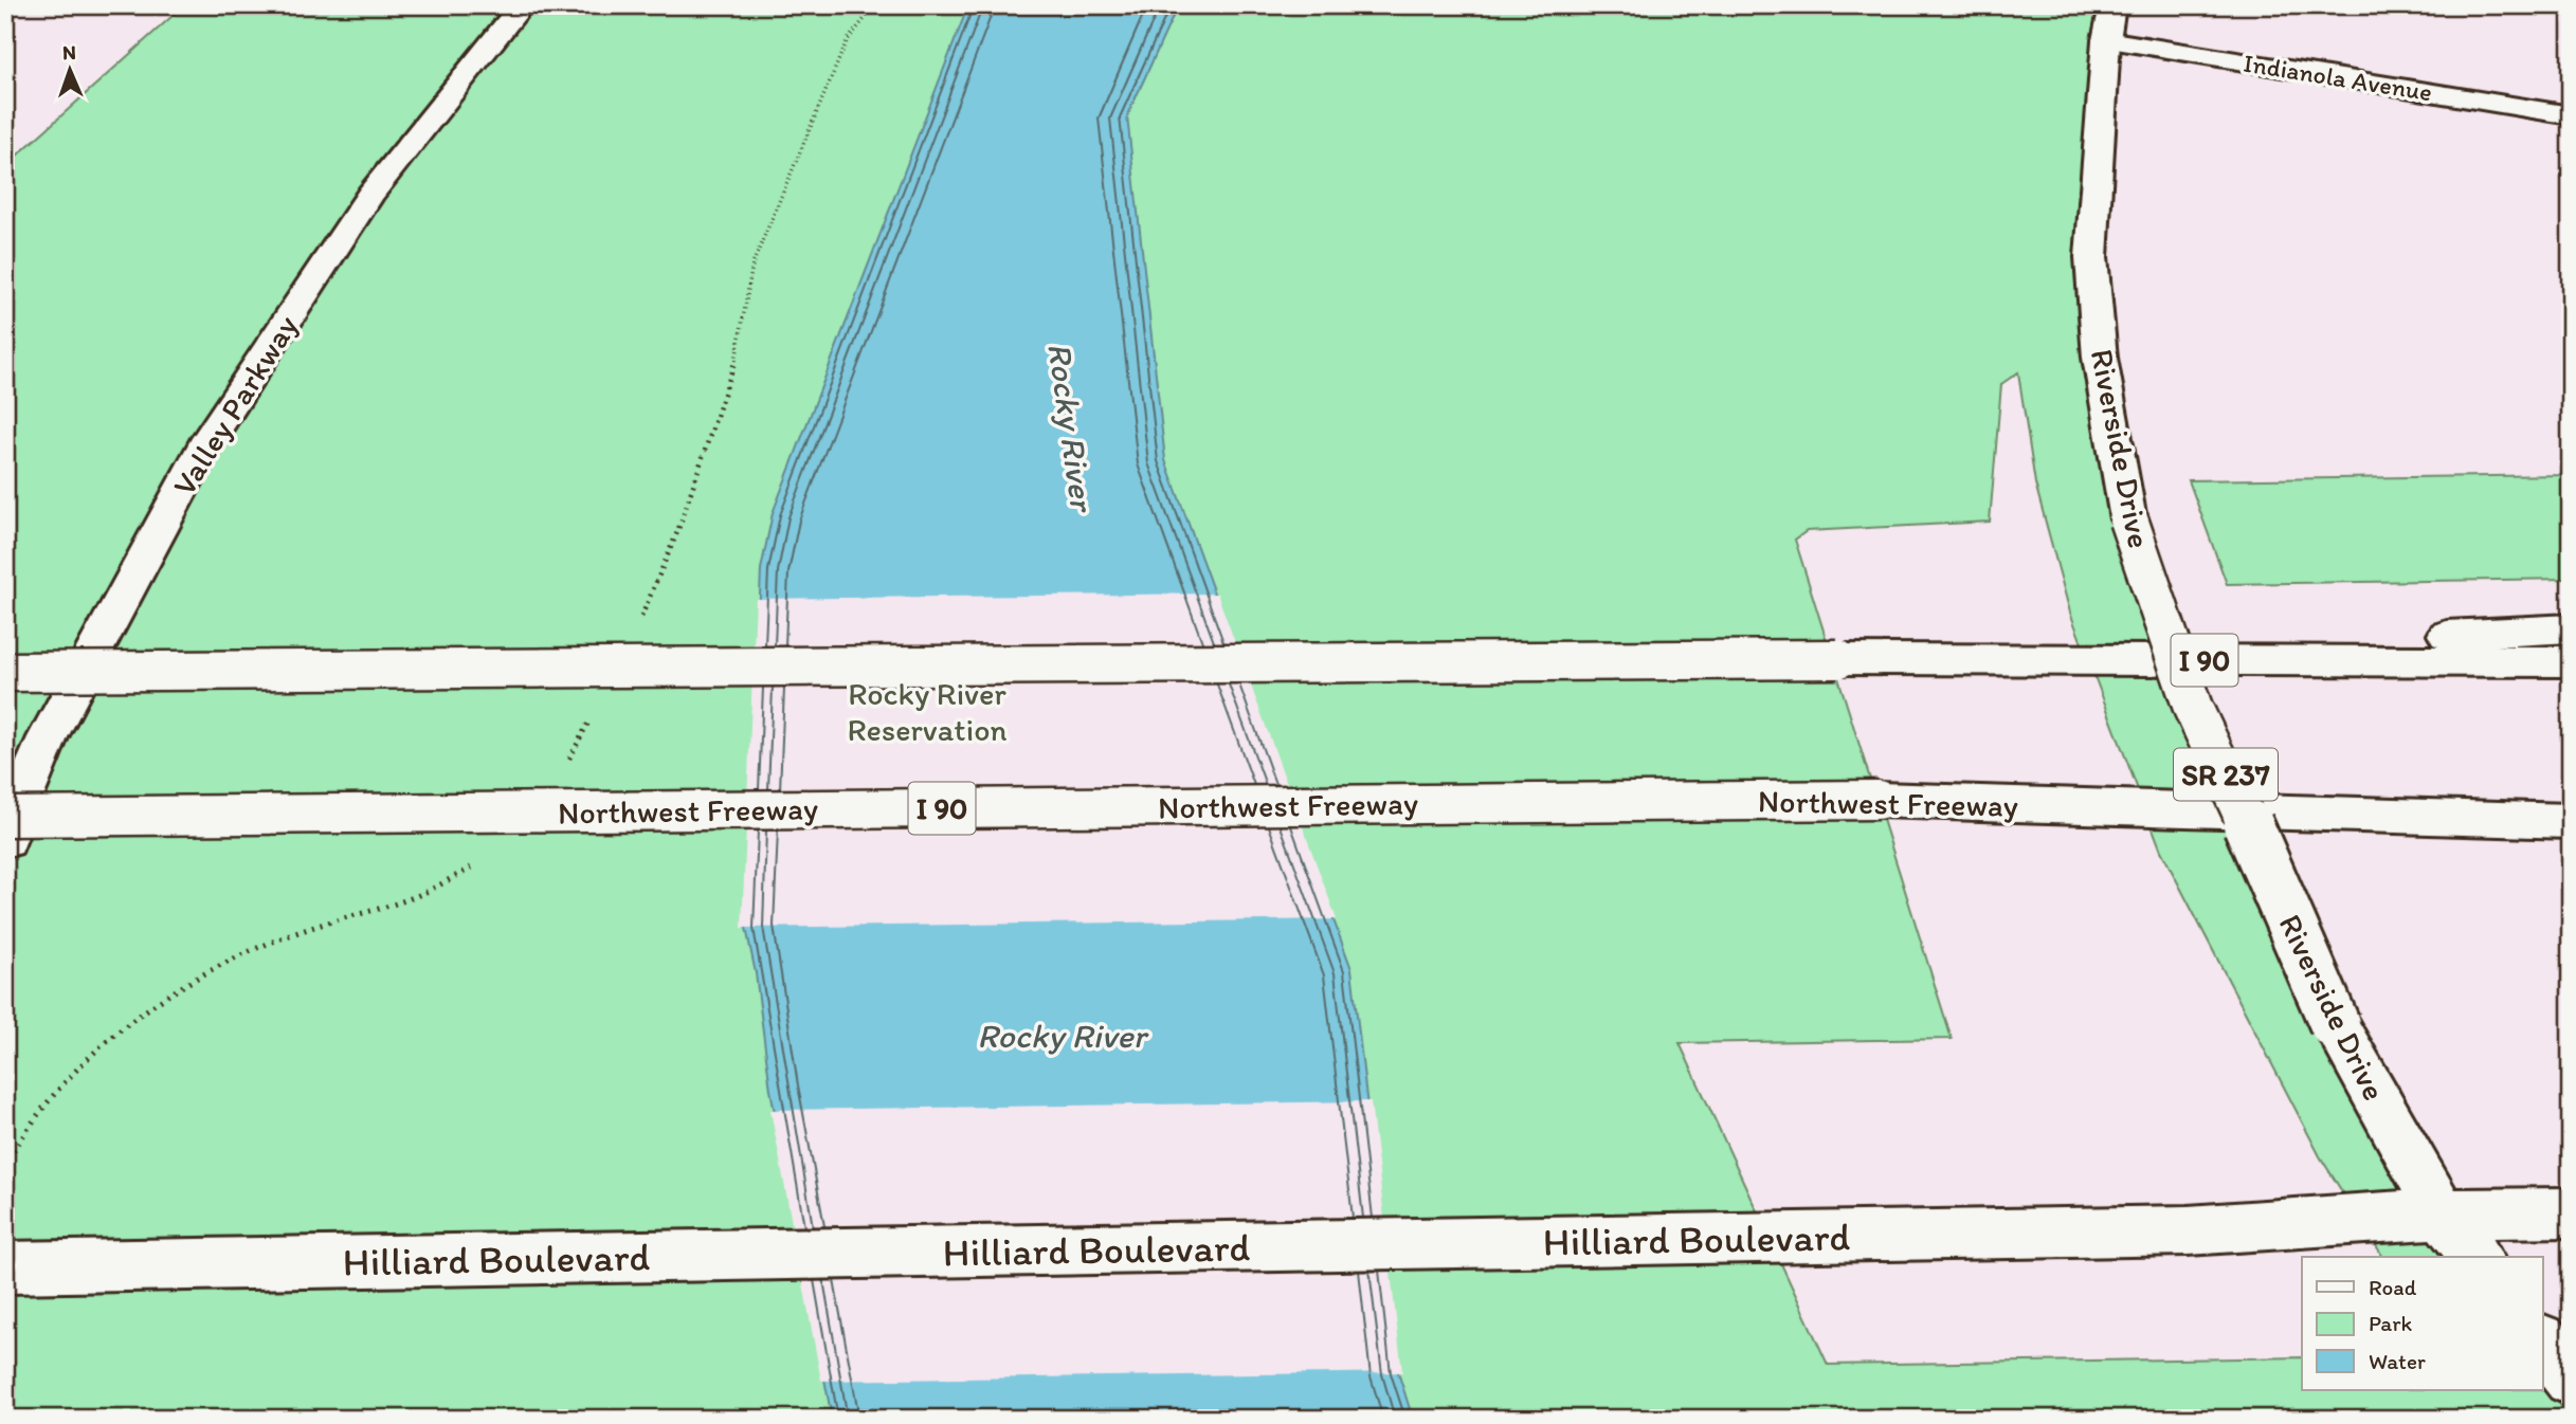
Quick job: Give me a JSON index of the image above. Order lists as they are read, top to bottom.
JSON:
{
  "streets": {
    "main road": [
      "Indianola Avenue",
      "Valley Parkway",
      "Riverside Drive",
      "I 90",
      "SR 237",
      "Northwest Freeway",
      "Hilliard Boulevard"
    ]
  },
  "crossings": [
    ["Indianola Avenue", "Riverside Drive"],
    ["Riverside Drive", "Hilliard Boulevard"]
  ],
  "water": ["Rocky River"],
  "parks": ["Rocky River Reservation"],
  "legend": ["Road", "Park", "Water"],
  "north": "top"
}
